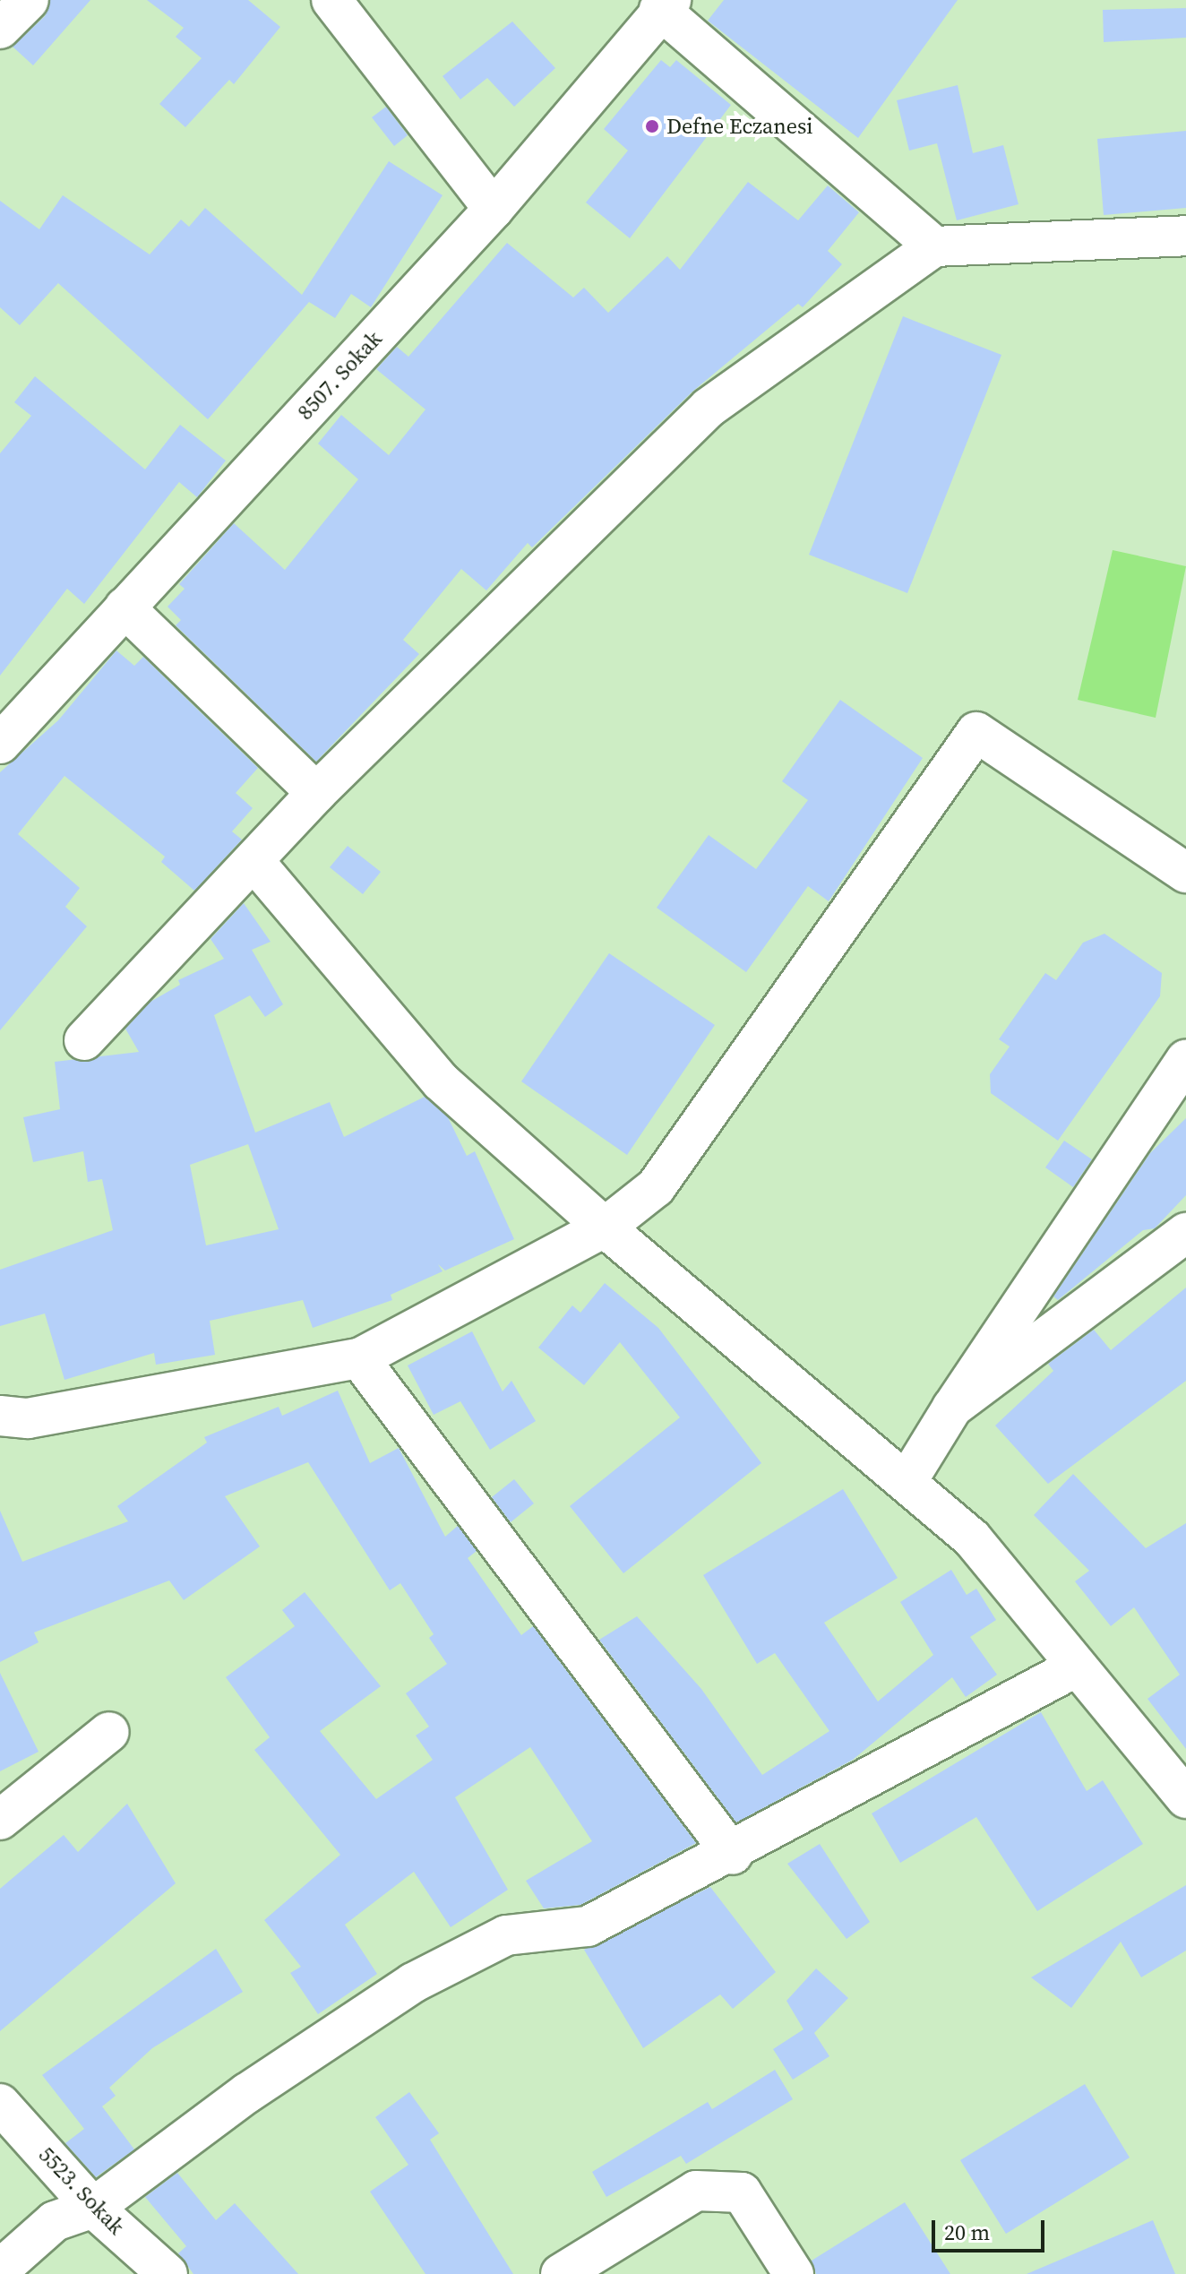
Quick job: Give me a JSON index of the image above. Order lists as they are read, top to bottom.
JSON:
{
  "streets": {
    "street": ["8507. Sokak", "5523. Sokak"]
  },
  "places": ["Defne Eczanesi"],
  "scale_bar": "20 m"
}
